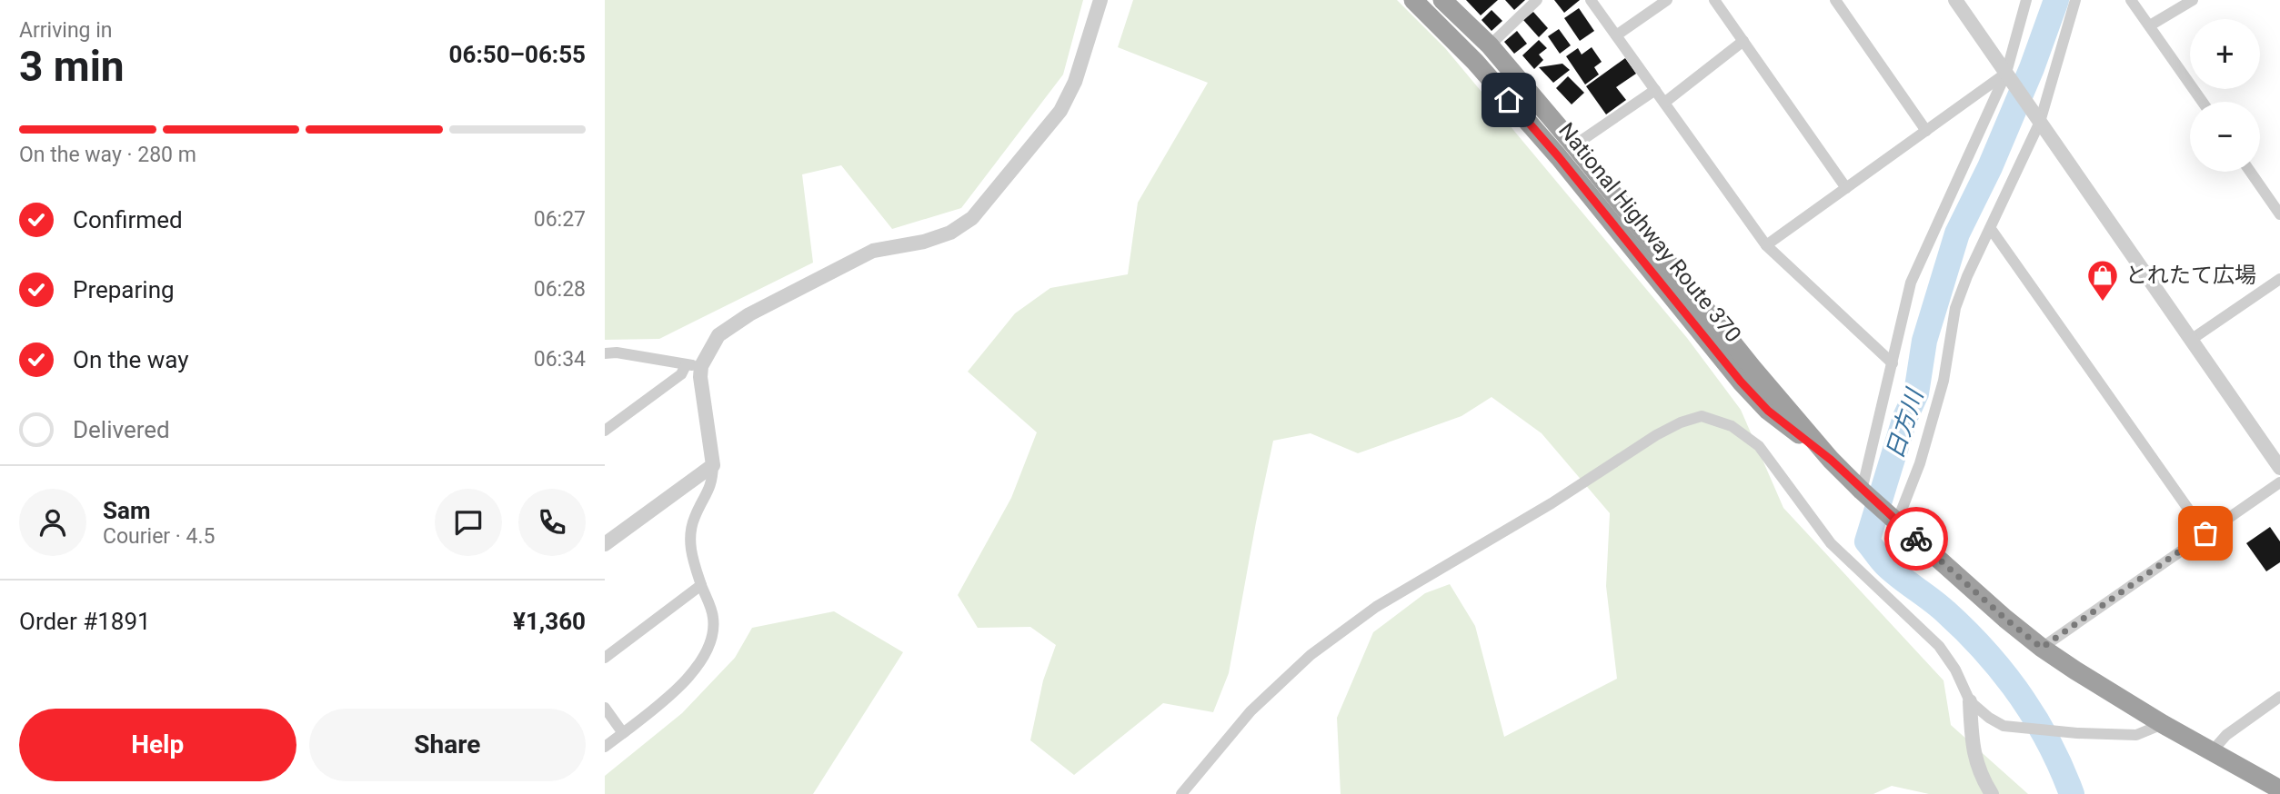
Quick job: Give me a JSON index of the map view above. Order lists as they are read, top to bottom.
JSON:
{
  "streets": {
    "highway": ["National Highway Route 370"]
  },
  "water": ["日方川"],
  "places": {
    "shop": ["とれたて広場"]
  },
  "page": {
    "heading": ["3 min", "Arriving in", "06:50–06:55"],
    "panel": [
      "Sam",
      "Courier · 4.5",
      "Order #1891",
      "¥1,360"
    ],
    "map_buttons": ["+", "−"],
    "bar": "On the way · 280 m",
    "list": [
      ["Confirmed", "06:27"],
      ["Preparing", "06:28"],
      ["On the way", "06:34"],
      "Delivered"
    ],
    "buttons": ["Help", "Share"]
  }
}
